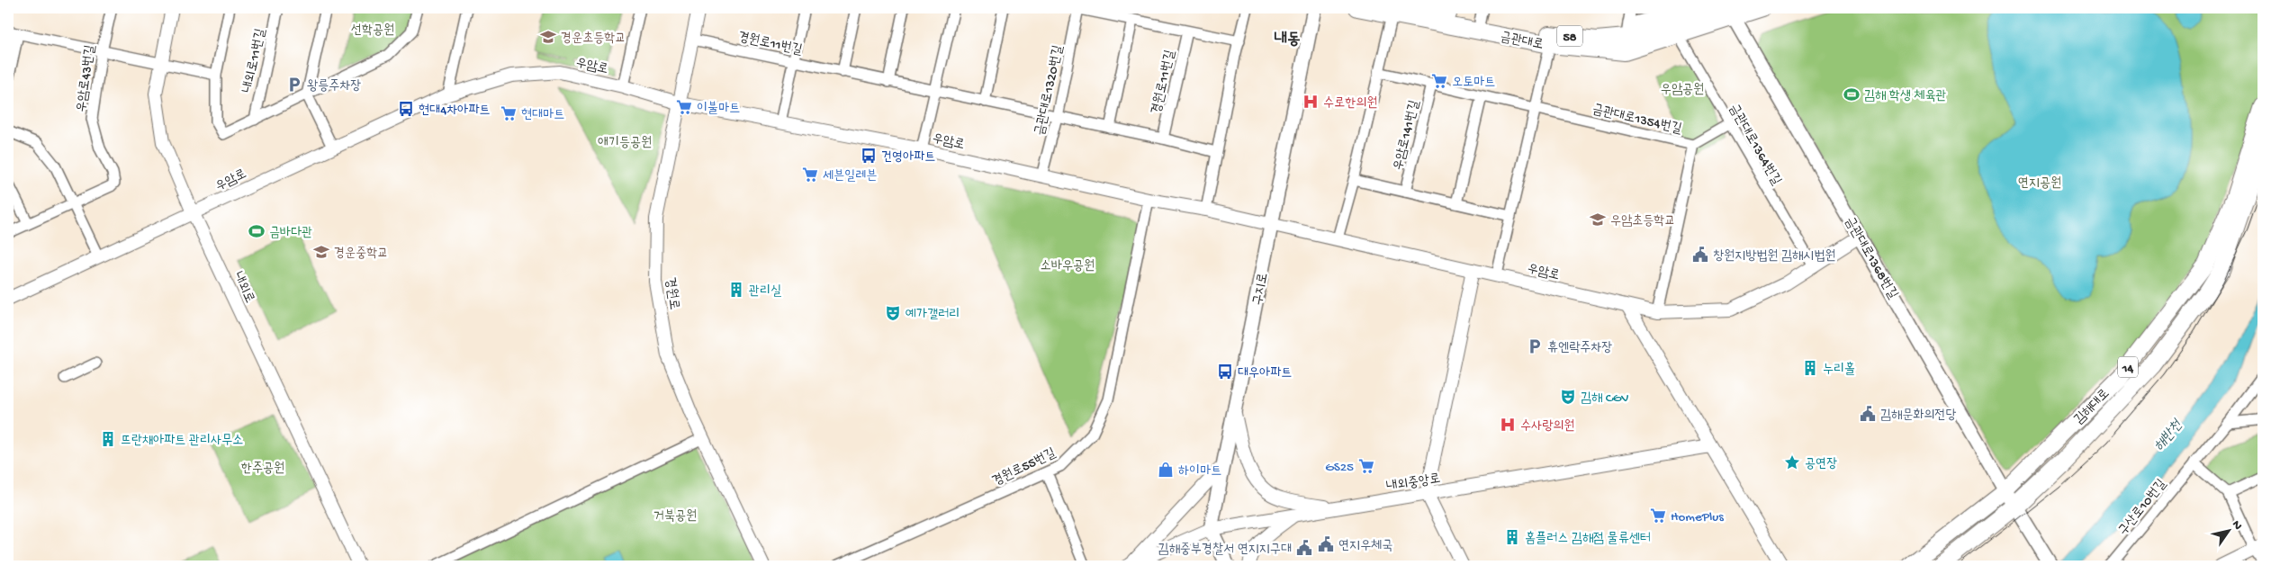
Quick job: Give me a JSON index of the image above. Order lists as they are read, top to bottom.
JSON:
{
  "streets": {
    "main road": [
      "58",
      "금관대로",
      "금관대로1368번길",
      "구지로",
      "14",
      "김해대로"
    ],
    "street": [
      "경원로11번길",
      "내외로11번길",
      "우암로",
      "우암로43번길",
      "금관대로1320번길",
      "금관대로1354번길",
      "우암로141번길",
      "금관대로1364번길",
      "내외로",
      "경원로",
      "경원로55번길",
      "내외중앙로",
      "구산로10번길"
    ]
  },
  "crossings": [
    ["금관대로", "금관대로1364번길"],
    ["금관대로", "금관대로1368번길"],
    ["경원로11번길", "금관대로1320번길"],
    ["경원로11번길", "경원로"],
    ["우암로", "금관대로1320번길"],
    ["우암로", "금관대로1364번길"],
    ["우암로", "금관대로1368번길"],
    ["우암로", "내외로"],
    ["우암로", "구지로"],
    ["우암로", "경원로"],
    ["우암로", "경원로55번길"],
    ["금관대로1354번길", "우암로141번길"],
    ["금관대로1354번길", "금관대로1364번길"],
    ["금관대로1368번길", "김해대로"],
    ["구지로", "내외중앙로"]
  ],
  "districts": ["내동"],
  "water": ["해반천"],
  "parks": [
    "선학공원",
    "우암공원",
    "애기등공원",
    "연지공원",
    "소바우공원",
    "한주공원",
    "거북공원"
  ],
  "places": {
    "school or university": ["경운초등학교", "우암초등학교", "경운중학교"],
    "supermarket": [
      "오토마트",
      "이불마트",
      "현대마트",
      "세븐일레븐",
      "GS25",
      "HomePlus"
    ],
    "parking": ["왕릉주차장", "휴엔락주차장"],
    "sports": ["김해 학생 체육관", "금바다관"],
    "hospital": ["수로한의원", "수사랑의원"],
    "bus stop": ["현대4차아파트", "건영아파트", "대우아파트"],
    "public building": [
      "창원지방법원 김해시법원",
      "김해문화의전당",
      "연지우체국",
      "김해중부경찰서 연지지구대"
    ],
    "building": [
      "관리실",
      "누리홀",
      "뜨란채아파트 관리사무소",
      "홈플러스 김해점 물류센터"
    ],
    "theatre": ["예가갤러리", "김해 CGV"],
    "place": ["공연장"],
    "shop": ["하이마트"]
  },
  "north": "top right"
}
